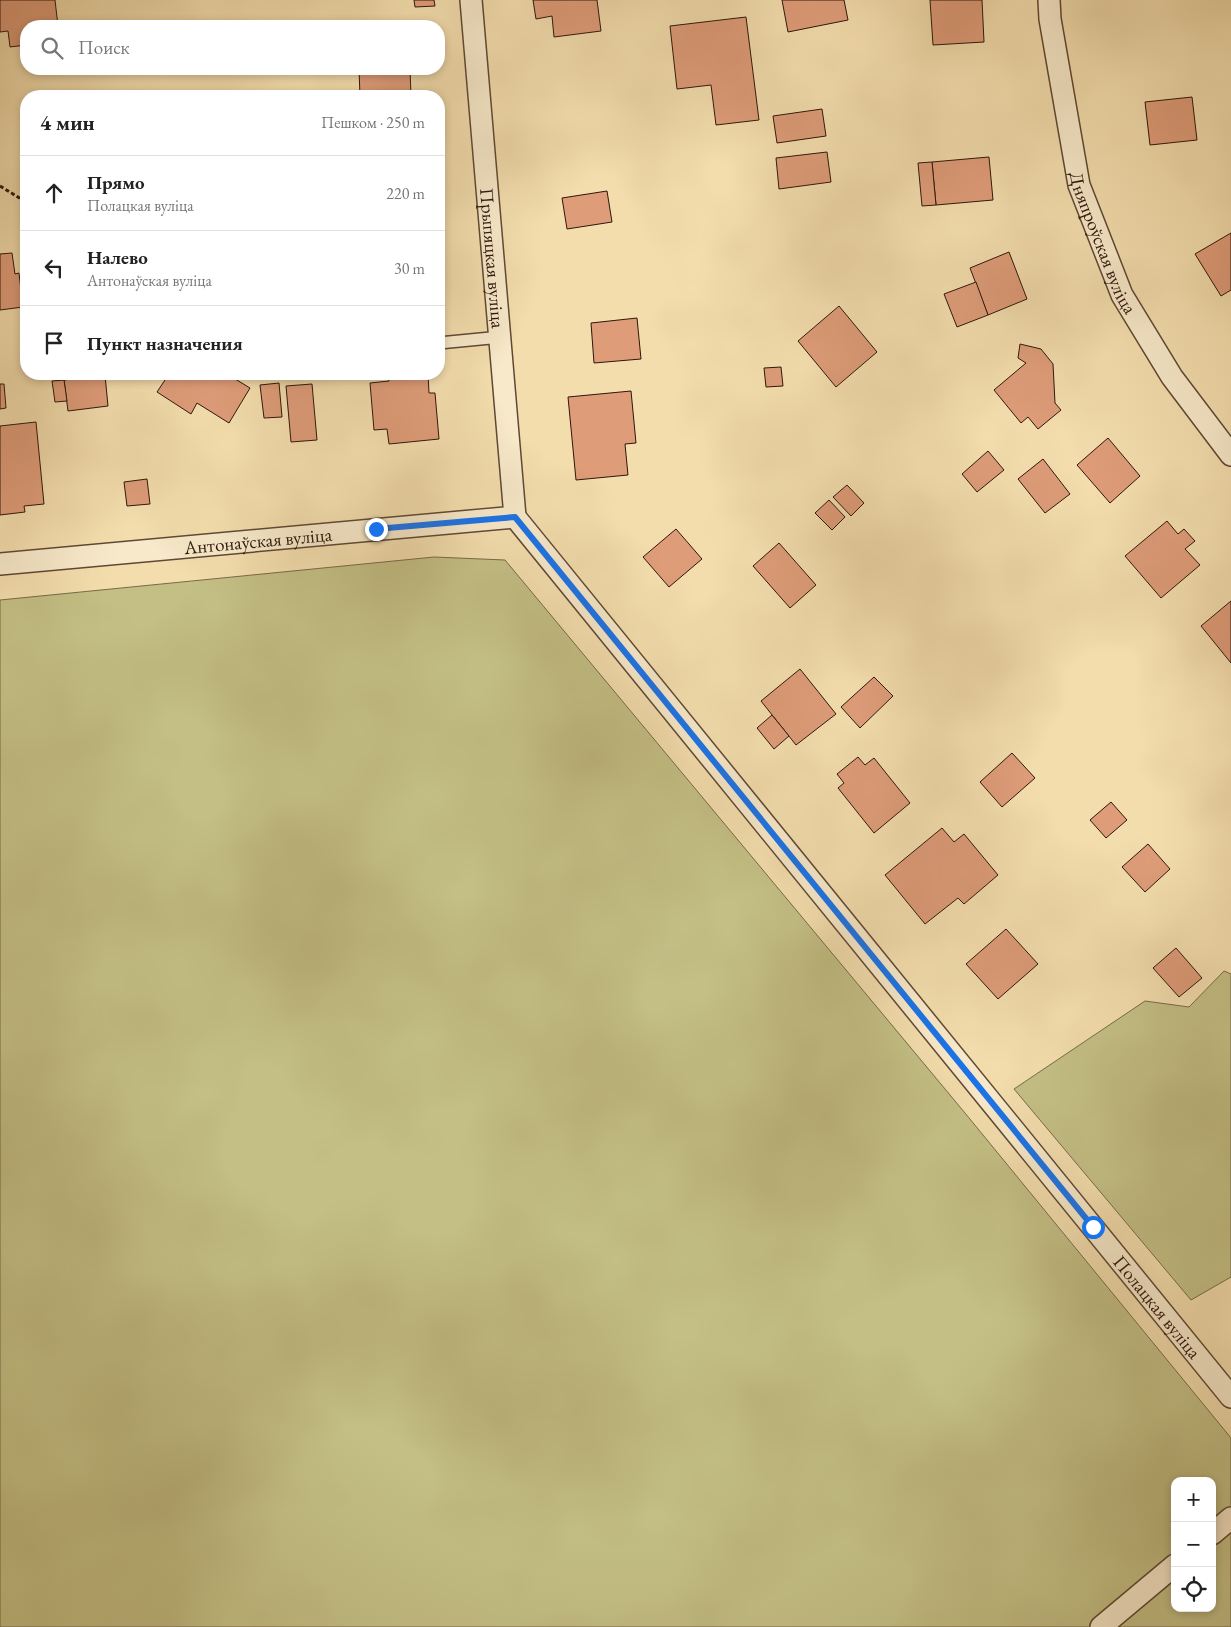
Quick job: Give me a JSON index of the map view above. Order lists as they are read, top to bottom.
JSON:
{
  "streets": {
    "street": [
      "Дняпроўская вуліца",
      "Прыпяцкая вуліца",
      "Антонаўская вуліца",
      "Полацкая вуліца"
    ]
  },
  "crossings": [
    ["Прыпяцкая вуліца", "Антонаўская вуліца"],
    ["Прыпяцкая вуліца", "Полацкая вуліца"],
    ["Антонаўская вуліца", "Полацкая вуліца"]
  ],
  "page": {
    "search": "Поиск",
    "heading": ["4 мин", "Пешком · 250 m"],
    "list": [
      ["Прямо", "Полацкая вуліца", "220 m"],
      ["Налево", "Антонаўская вуліца", "30 m"],
      "Пункт назначения"
    ],
    "map_buttons": ["+", "−"]
  }
}
